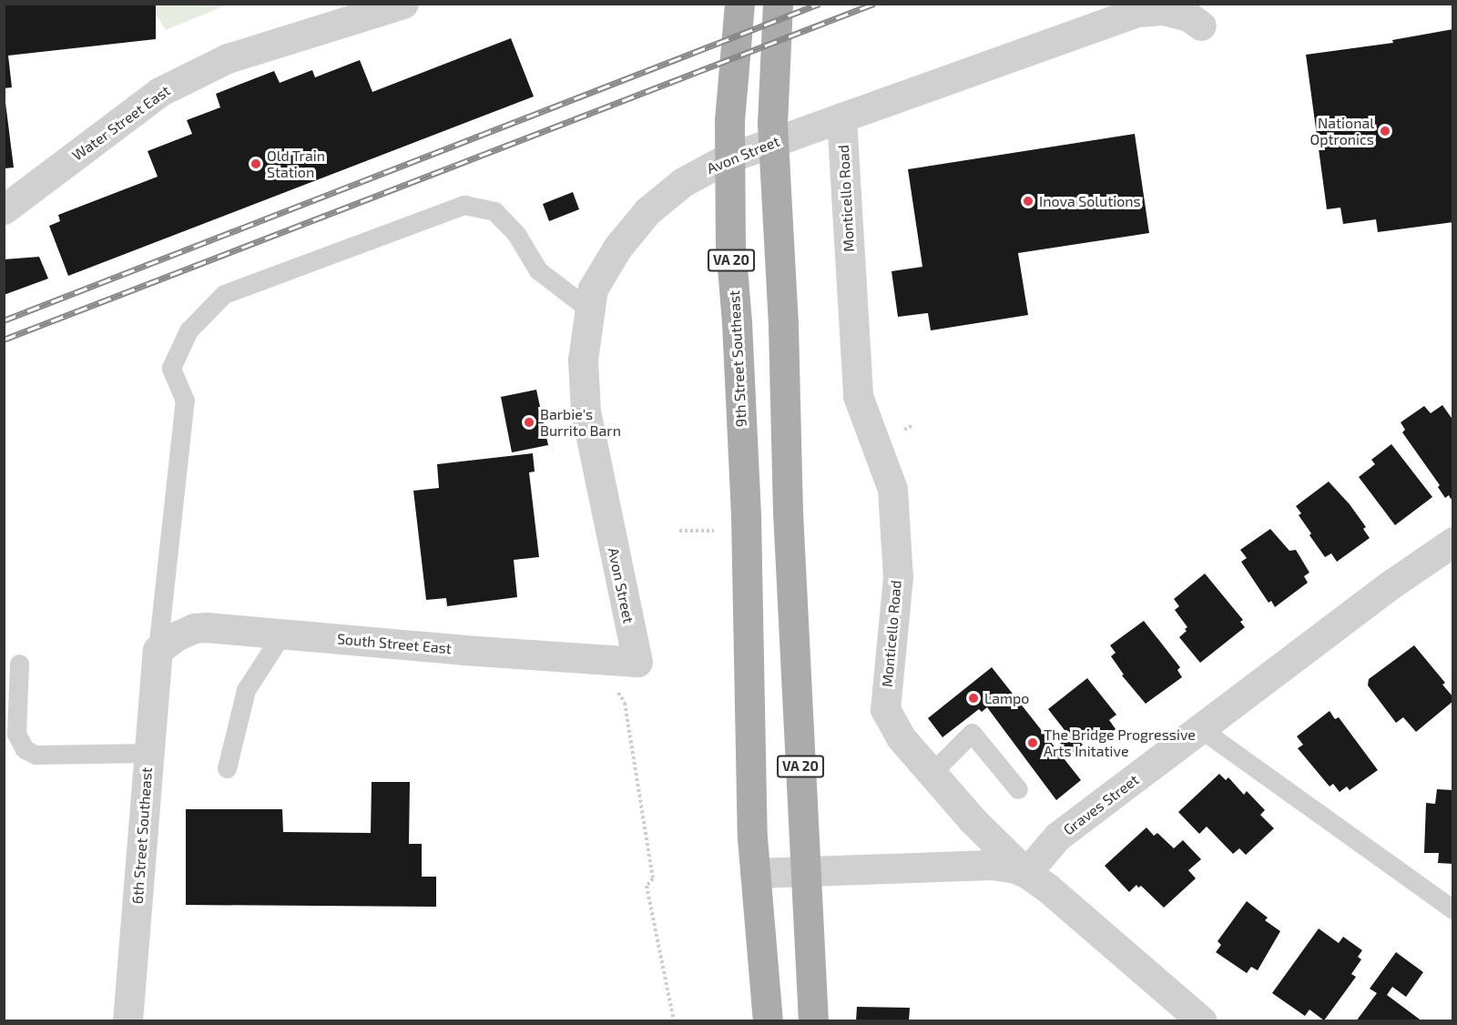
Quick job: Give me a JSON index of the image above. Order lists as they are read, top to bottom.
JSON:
{
  "streets": {
    "main road": ["VA 20", "9th Street Southeast"],
    "street": [
      "Water Street East",
      "Avon Street",
      "Monticello Road",
      "South Street East",
      "Graves Street",
      "6th Street Southeast"
    ]
  },
  "crossings": [
    ["Avon Street", "Monticello Road"],
    ["Avon Street", "South Street East"],
    ["Monticello Road", "Graves Street"],
    ["VA 20", "9th Street Southeast"],
    ["South Street East", "6th Street Southeast"]
  ],
  "places": [
    "National Optronics",
    "Old Train Station",
    "Inova Solutions",
    "Barbie's Burrito Barn",
    "Lampo",
    "The Bridge Progressive Arts Initative"
  ]
}
